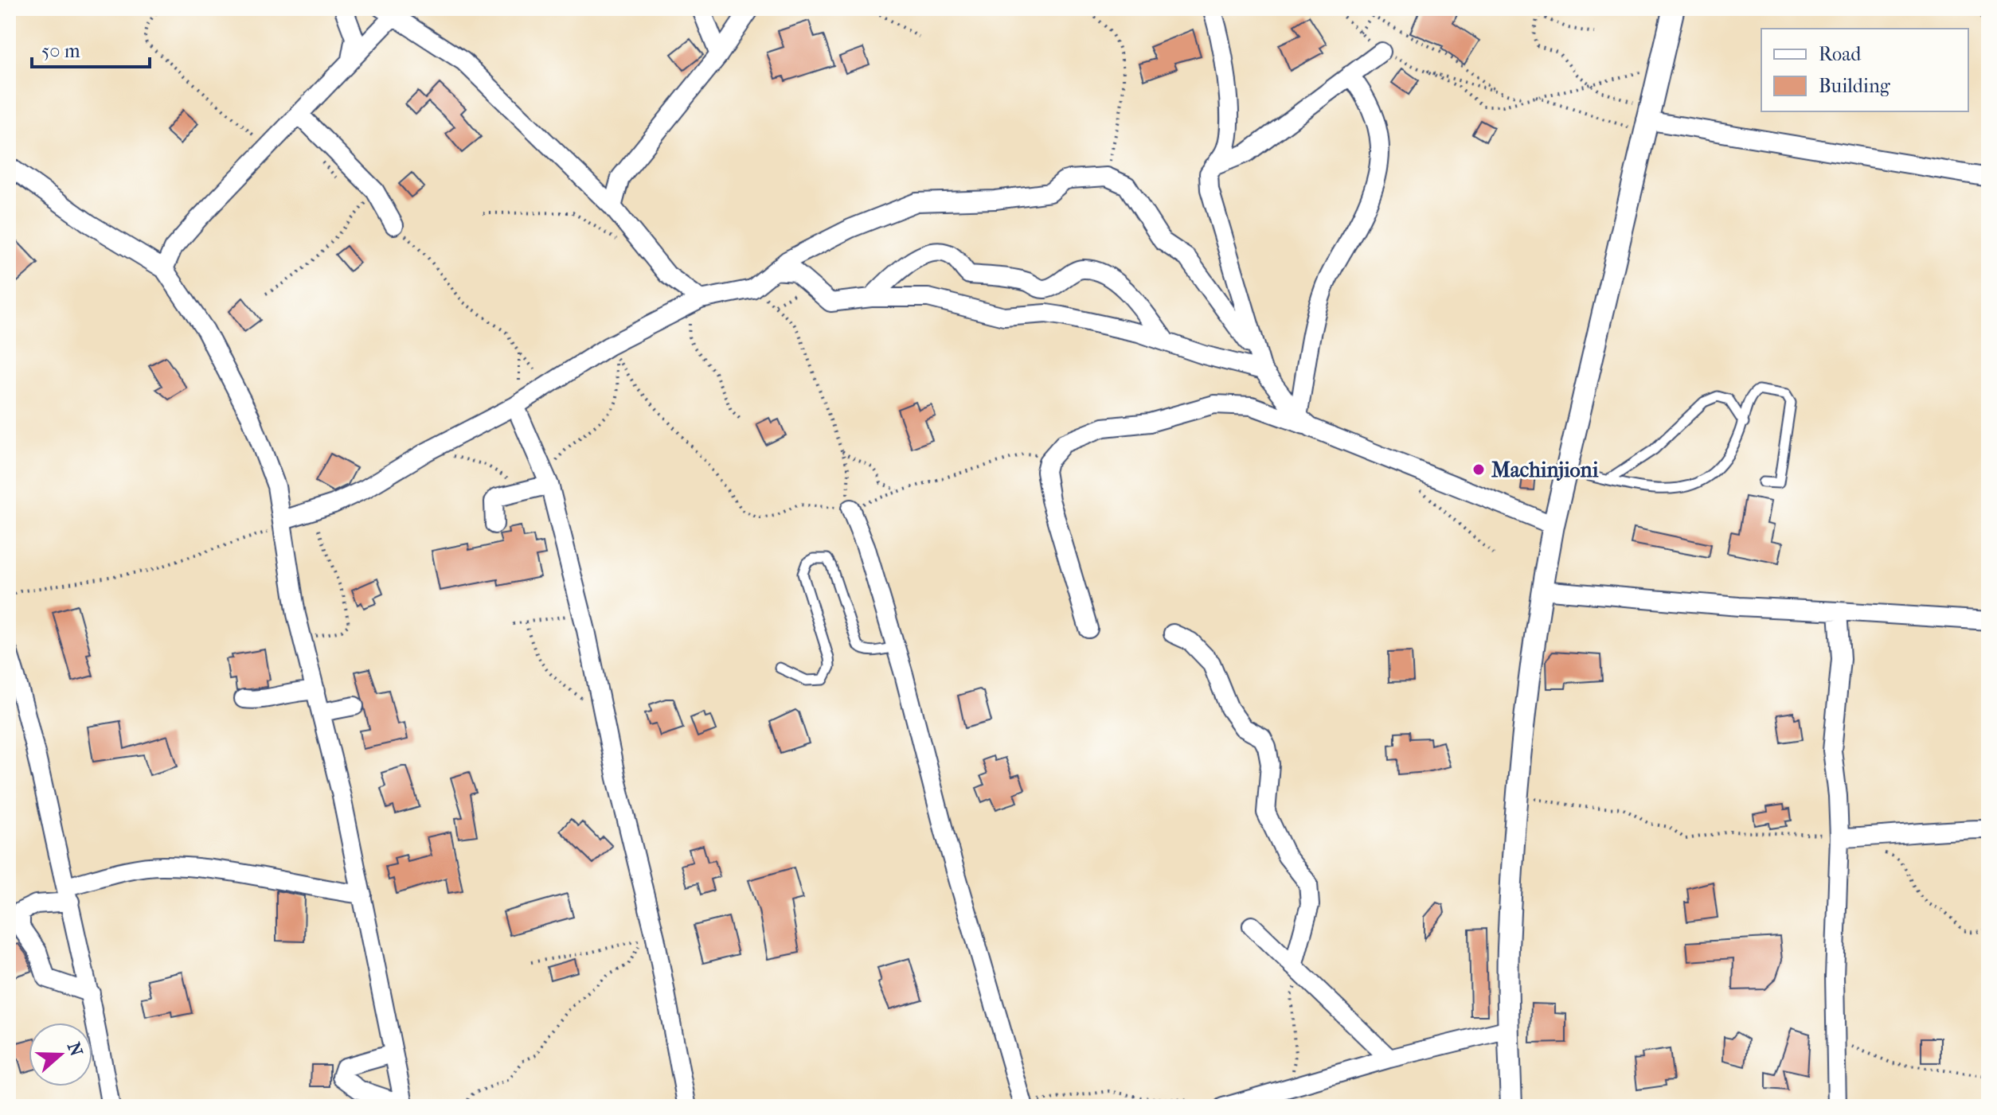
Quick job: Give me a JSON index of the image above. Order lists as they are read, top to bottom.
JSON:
{
  "places": ["Machinjioni"],
  "legend": ["Road", "Building"],
  "scale_bar": "50 m",
  "north": "right"
}
